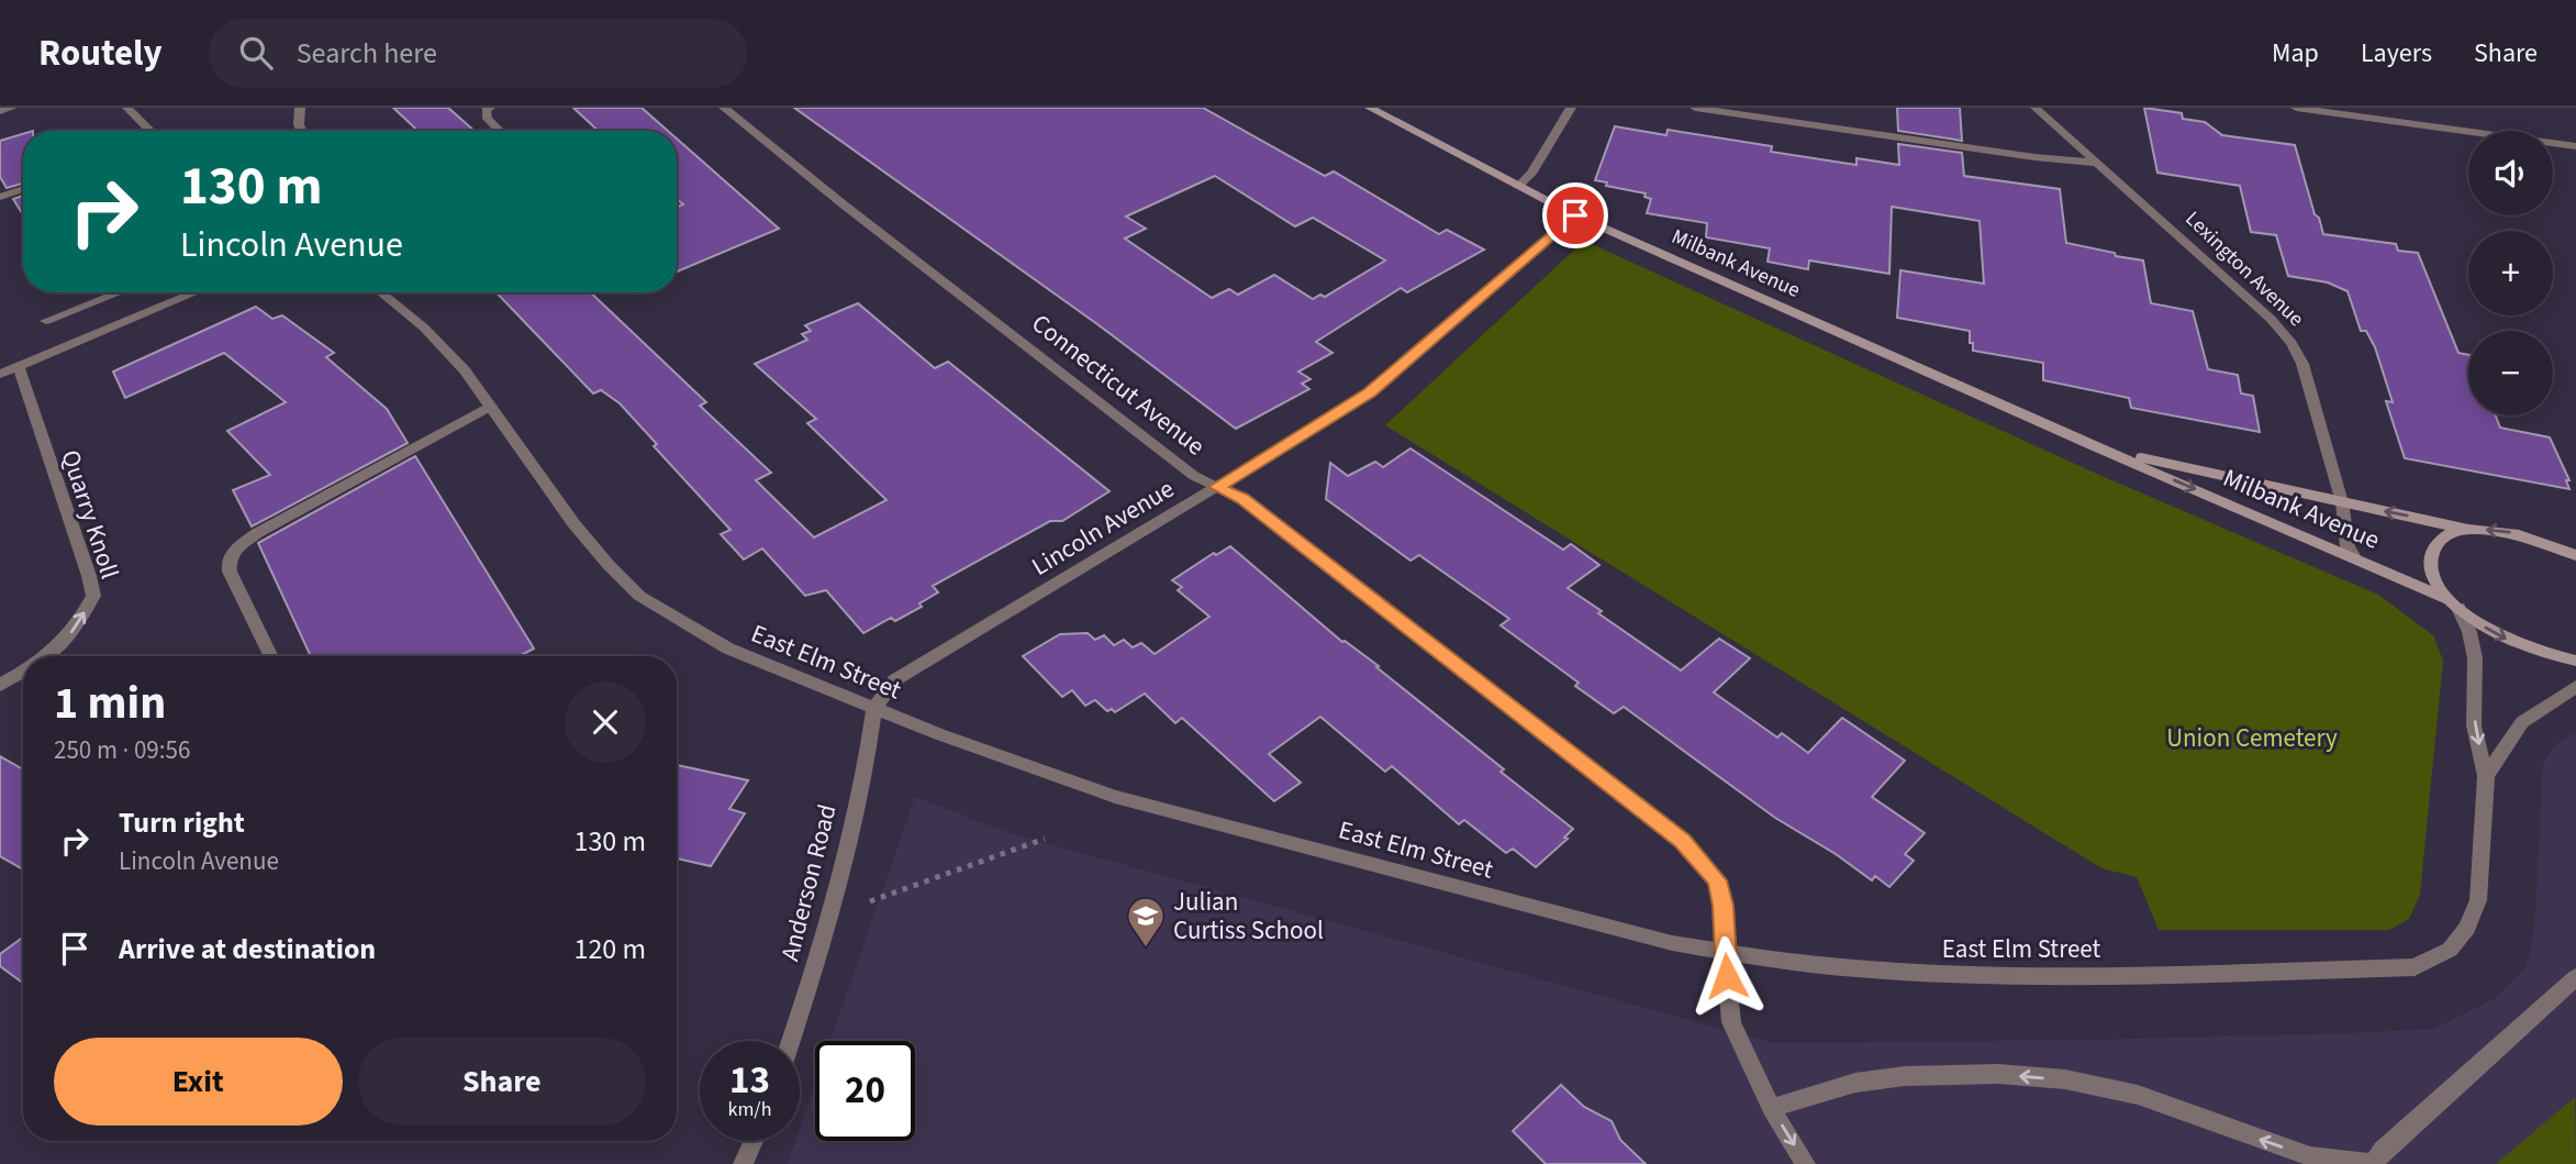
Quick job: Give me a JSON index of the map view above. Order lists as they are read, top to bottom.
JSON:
{
  "streets": {
    "main road": ["Milbank Avenue"],
    "street": [
      "Lexington Avenue",
      "Connecticut Avenue",
      "Quarry Knoll",
      "Lincoln Avenue",
      "East Elm Street",
      "Anderson Road"
    ]
  },
  "crossings": [
    ["Milbank Avenue", "Lexington Avenue"],
    ["Milbank Avenue", "Lincoln Avenue"],
    ["Milbank Avenue", "East Elm Street"],
    ["Connecticut Avenue", "Lincoln Avenue"],
    ["Connecticut Avenue", "East Elm Street"],
    ["Lincoln Avenue", "East Elm Street"],
    ["Lincoln Avenue", "Anderson Road"],
    ["East Elm Street", "Anderson Road"]
  ],
  "one_way": ["Quarry Knoll"],
  "parks": ["Union Cemetery"],
  "places": {
    "school or university": ["Julian Curtiss School"]
  },
  "page": {
    "header": "Routely",
    "search": "Search here",
    "nav": ["Map", "Layers", "Share"],
    "map_buttons": ["+", "−"],
    "turn": ["130 m", "Lincoln Avenue"],
    "heading": ["1 min", "250 m · 09:56"],
    "list": [
      {
        "name": "Turn right",
        "note": "Lincoln Avenue",
        "value": "130 m"
      },
      {
        "name": "Arrive at destination",
        "value": "120 m"
      }
    ],
    "buttons": ["Exit", "Share"],
    "speed": "13 km/h",
    "limit": "20"
  }
}
